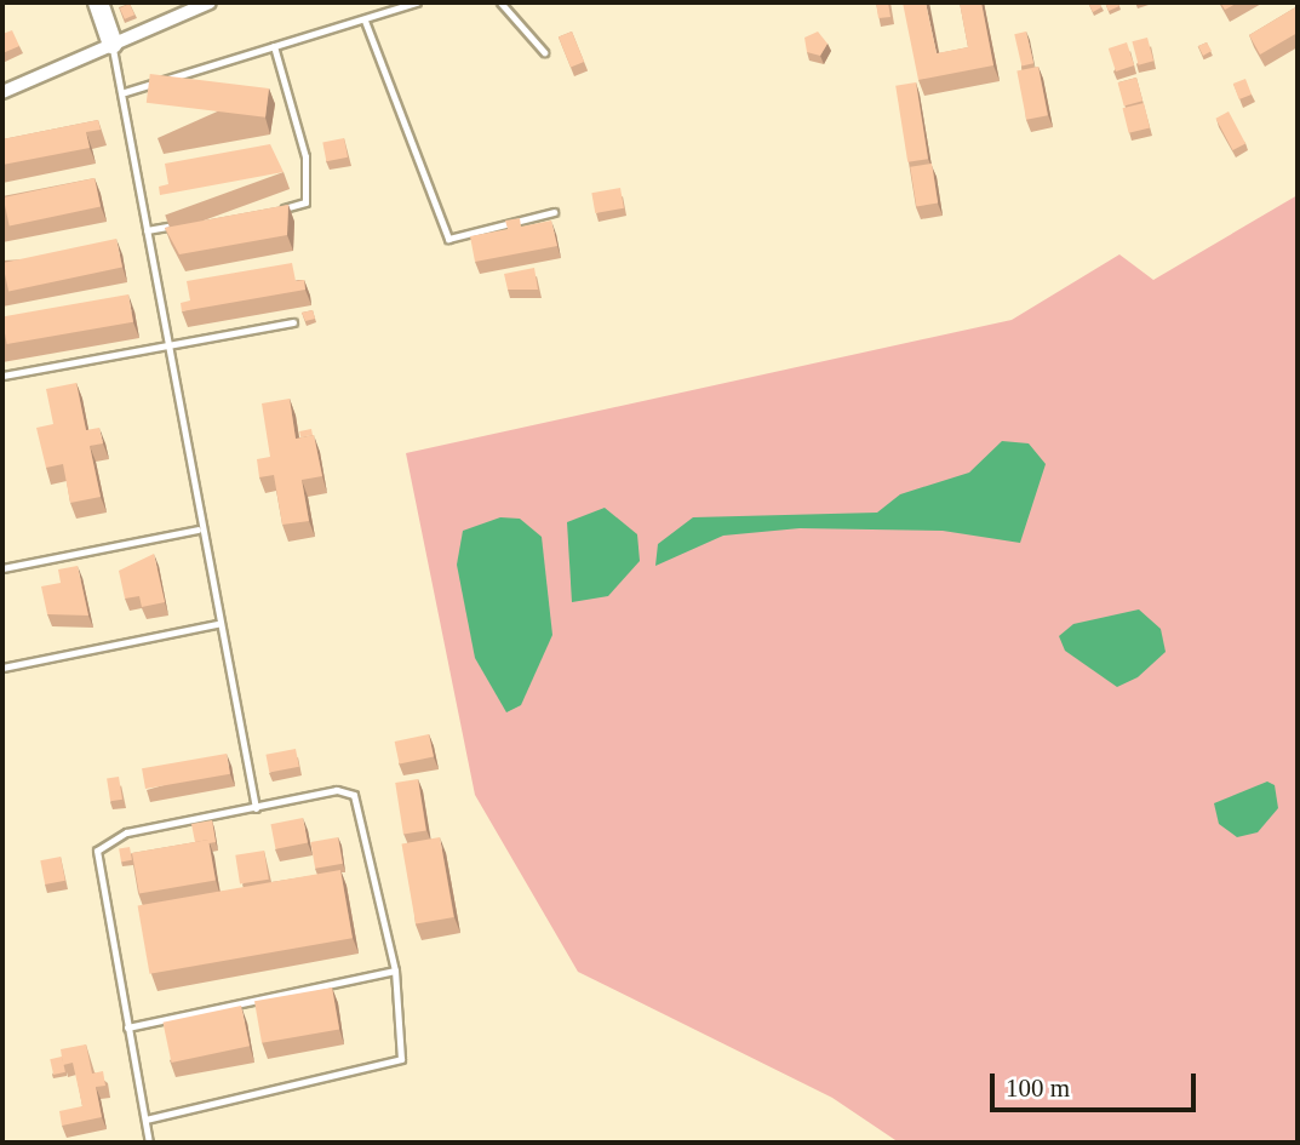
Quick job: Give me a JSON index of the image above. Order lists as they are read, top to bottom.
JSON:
{
  "scale_bar": "100 m"
}
